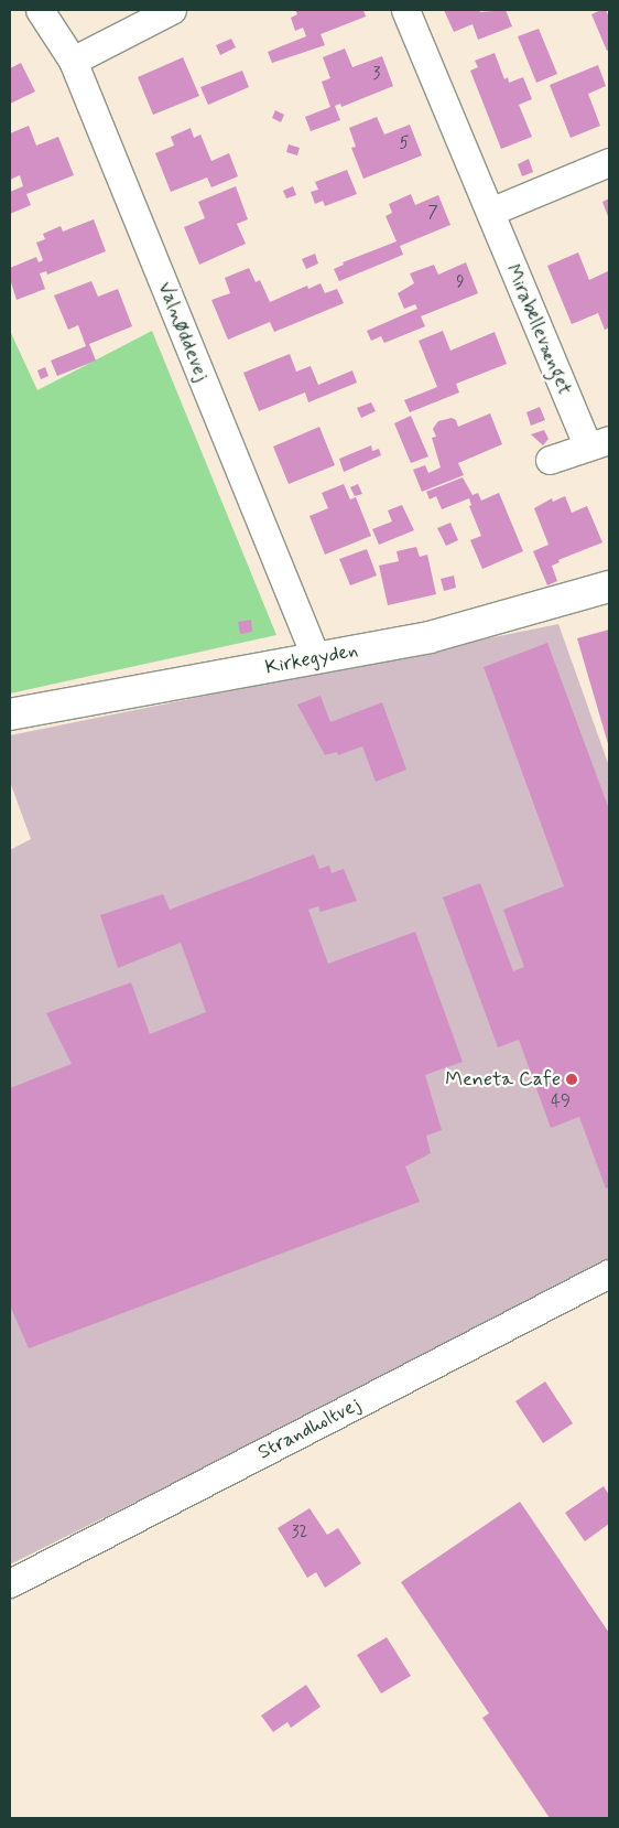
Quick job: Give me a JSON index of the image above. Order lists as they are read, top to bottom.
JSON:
{
  "streets": {
    "street": [
      "Mirabellevænget",
      "Valnøddevej",
      "Kirkegyden",
      "Strandholtvej"
    ]
  },
  "crossings": [
    ["Valnøddevej", "Kirkegyden"]
  ],
  "places": ["Meneta Cafe"],
  "house_numbers": [
    "3",
    "5",
    "7",
    "9",
    "49",
    "32"
  ]
}
